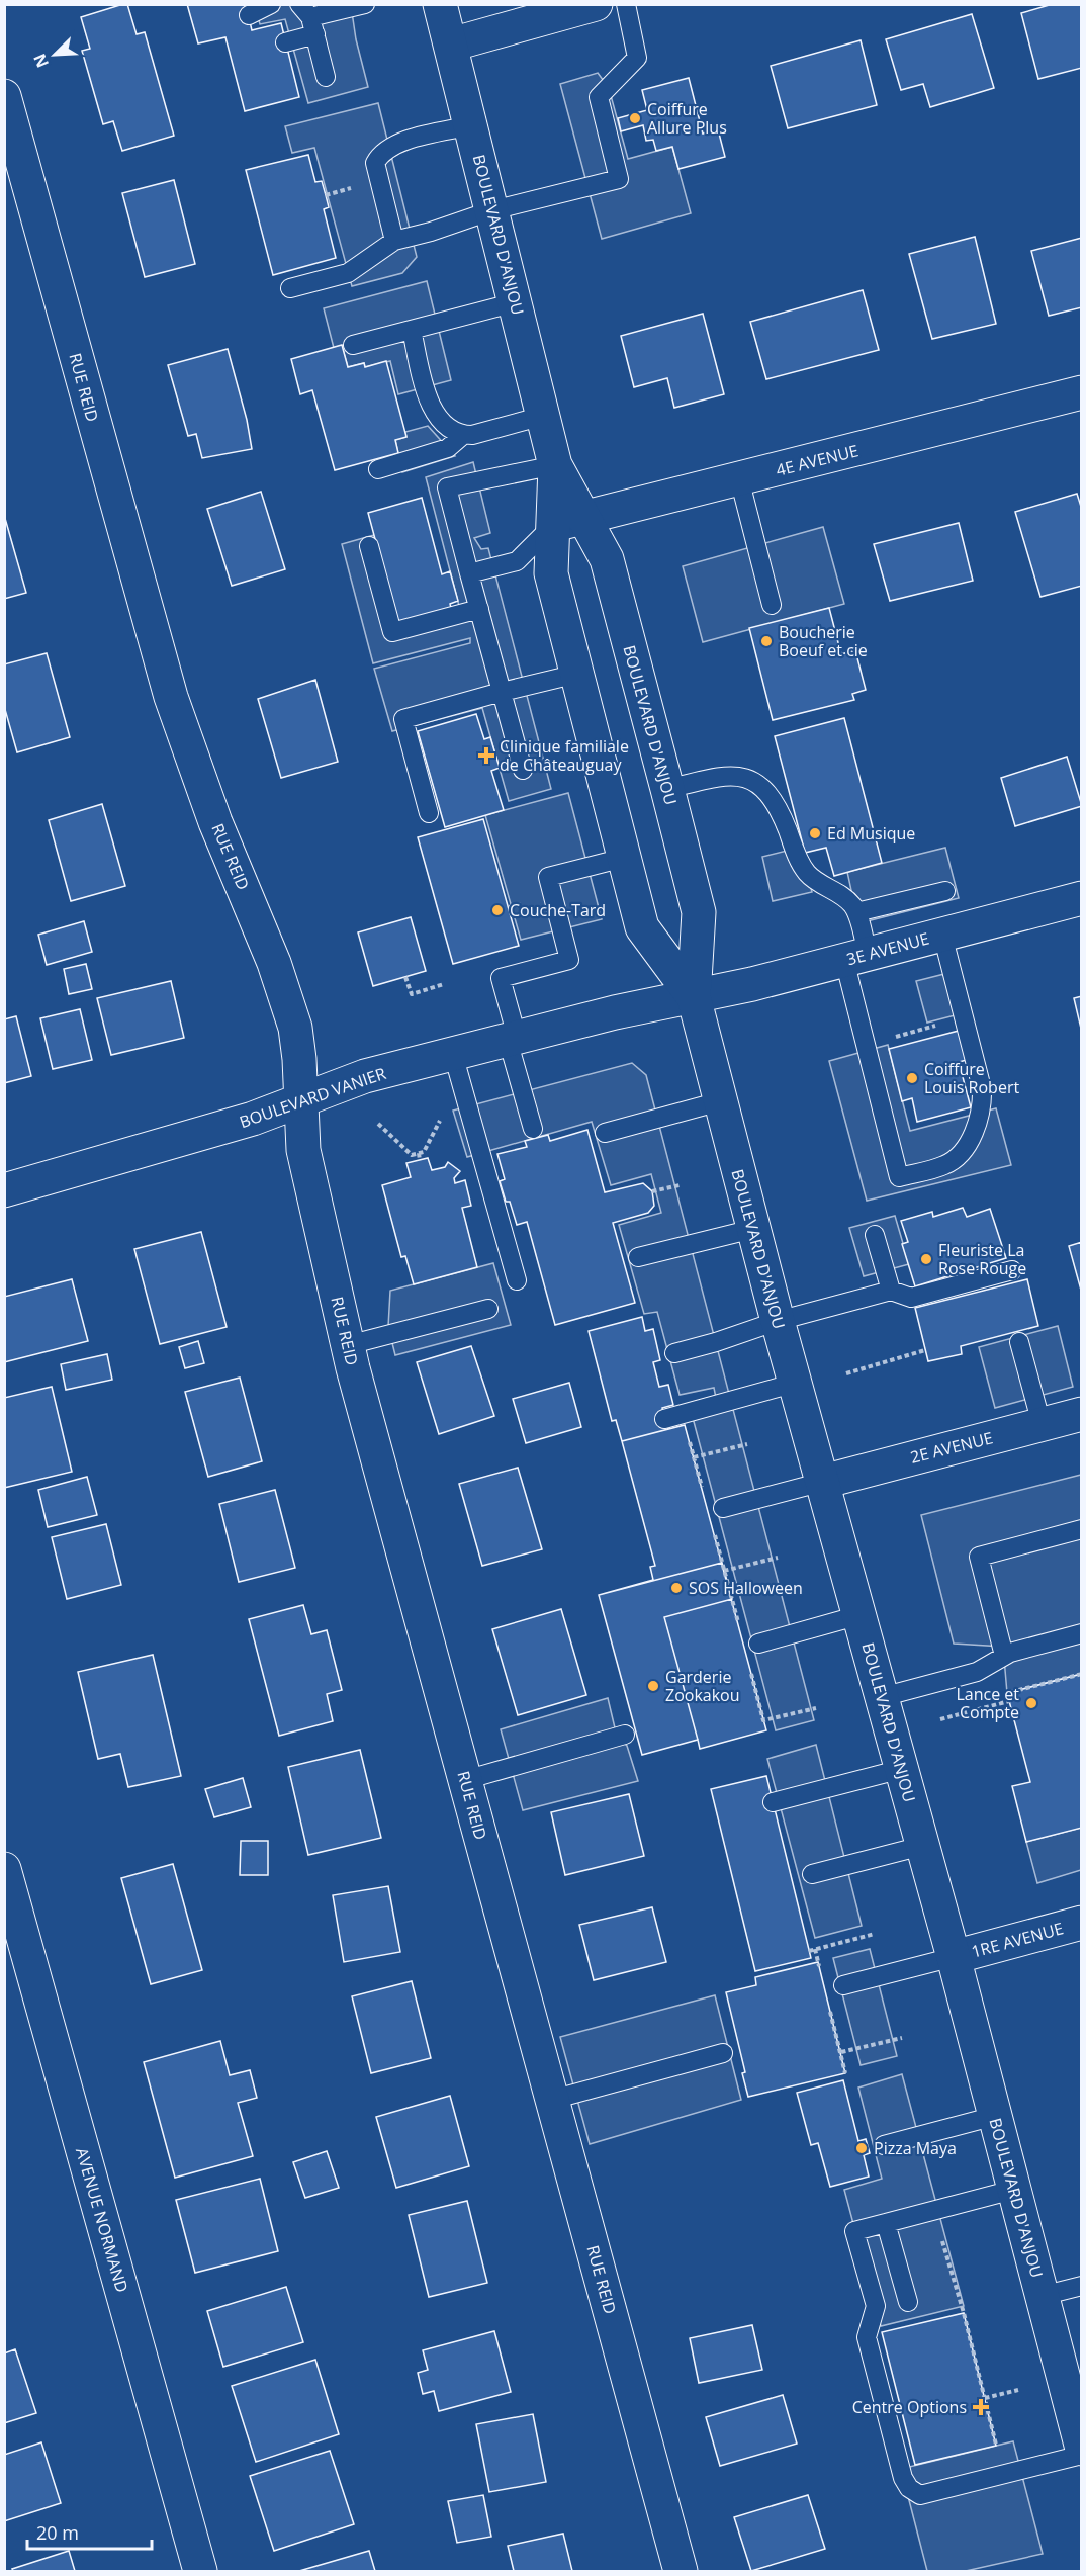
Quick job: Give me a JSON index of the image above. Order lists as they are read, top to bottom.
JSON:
{
  "streets": {
    "street": [
      "BOULEVARD D'ANJOU",
      "RUE REID",
      "4E AVENUE",
      "3E AVENUE",
      "BOULEVARD VANIER",
      "2E AVENUE",
      "1RE AVENUE",
      "AVENUE NORMAND"
    ]
  },
  "crossings": [
    ["BOULEVARD D'ANJOU", "4E AVENUE"],
    ["BOULEVARD D'ANJOU", "3E AVENUE"],
    ["BOULEVARD D'ANJOU", "BOULEVARD VANIER"],
    ["BOULEVARD D'ANJOU", "2E AVENUE"],
    ["BOULEVARD D'ANJOU", "1RE AVENUE"],
    ["RUE REID", "BOULEVARD VANIER"],
    ["3E AVENUE", "BOULEVARD VANIER"]
  ],
  "places": {
    "other": [
      "Coiffure Allure Plus",
      "Boucherie Boeuf et cie",
      "Ed Musique",
      "Couche-Tard",
      "Coiffure Louis Robert",
      "Fleuriste La Rose Rouge",
      "SOS Halloween",
      "Garderie Zookakou",
      "Lance et Compte",
      "Pizza Maya"
    ],
    "health": ["Clinique familiale de Châteauguay", "Centre Options"]
  },
  "scale_bar": "20 m",
  "north": "bottom left"
}
